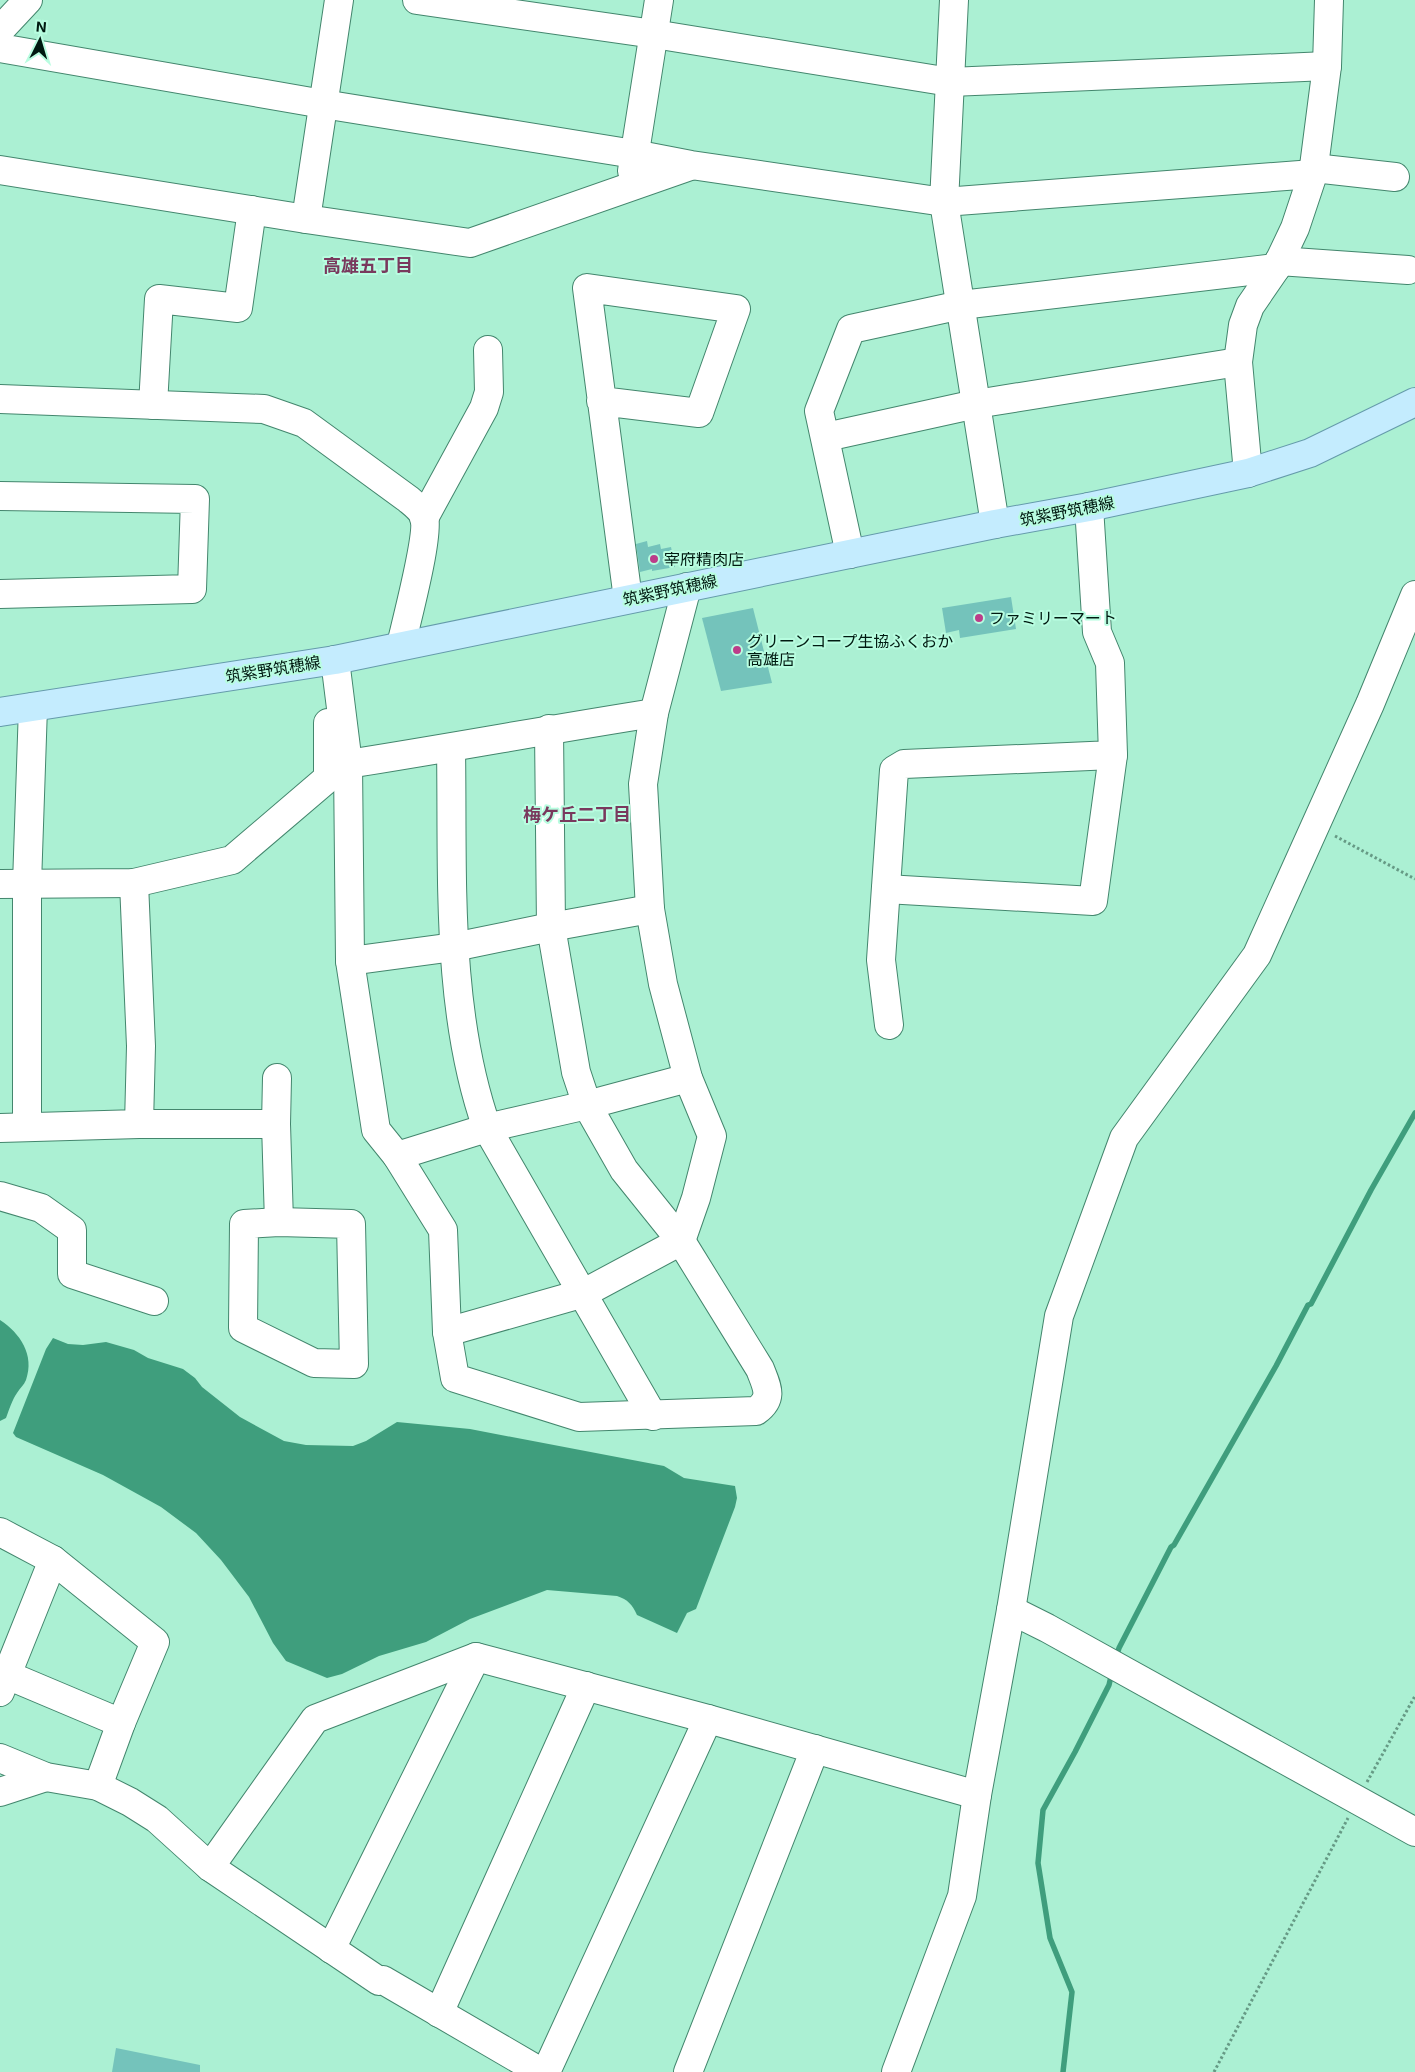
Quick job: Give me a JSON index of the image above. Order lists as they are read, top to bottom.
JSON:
{
  "streets": {
    "main road": ["筑紫野筑穂線"]
  },
  "districts": ["高雄五丁目", "梅ケ丘二丁目"],
  "places": ["宰府精肉店", "ファミリーマート", "グリーンコープ生協ふくおか 高雄店"],
  "north": "top"
}
